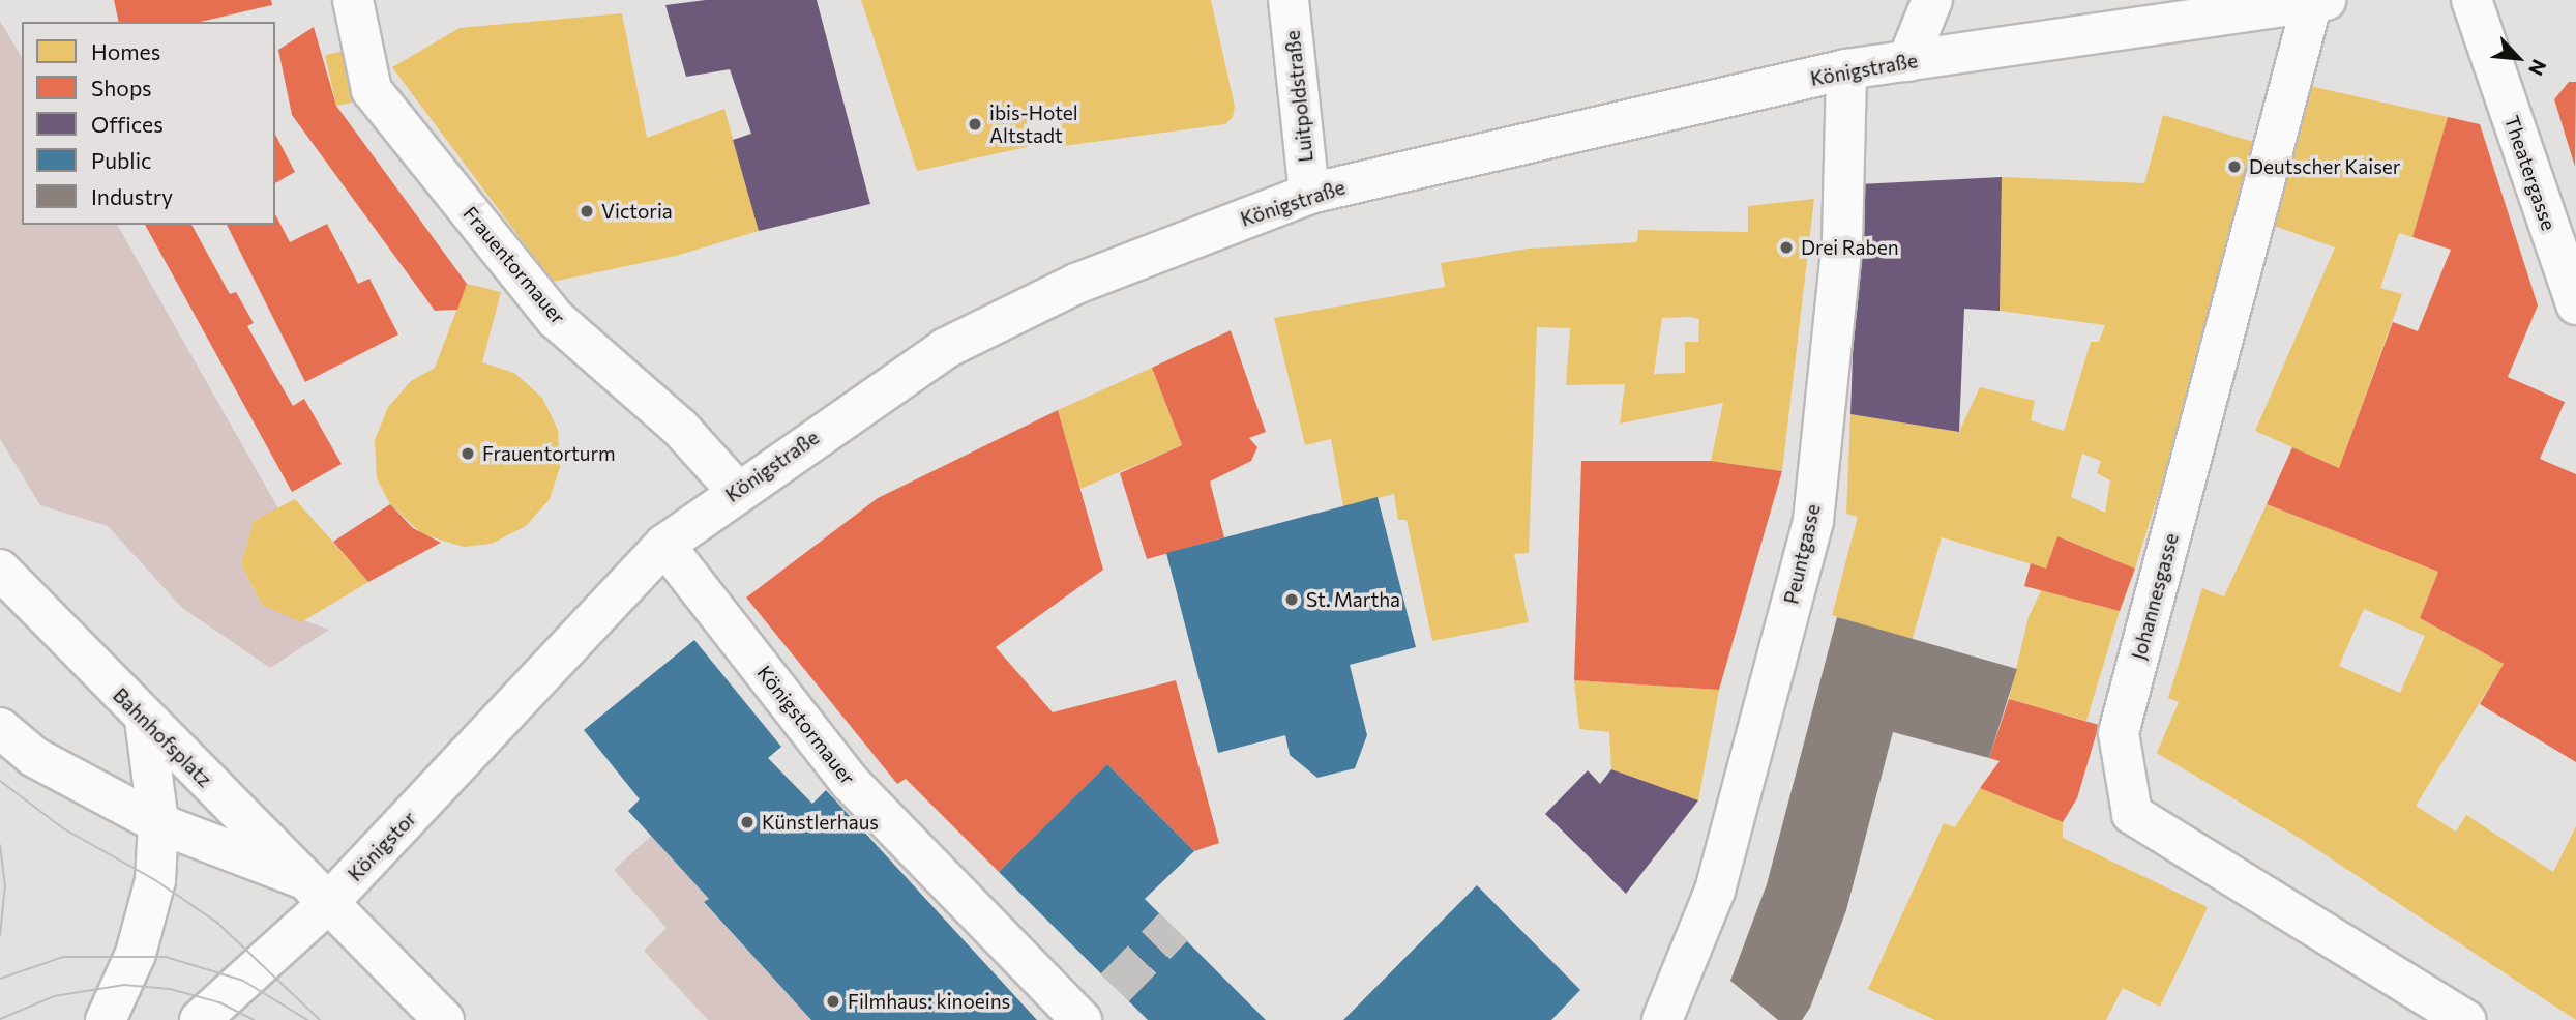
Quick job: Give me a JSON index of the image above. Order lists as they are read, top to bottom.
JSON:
{
  "streets": {
    "street": [
      "Königstraße",
      "Luitpoldstraße",
      "Theatergasse",
      "Frauentormauer",
      "Peuntgasse",
      "Johannesgasse",
      "Königstormauer",
      "Bahnhofsplatz",
      "Königstor"
    ]
  },
  "crossings": [
    ["Königstraße", "Luitpoldstraße"],
    ["Königstraße", "Frauentormauer"],
    ["Königstraße", "Peuntgasse"],
    ["Königstraße", "Johannesgasse"],
    ["Königstraße", "Königstormauer"],
    ["Königstraße", "Königstor"],
    ["Bahnhofsplatz", "Königstor"]
  ],
  "places": [
    "ibis-Hotel Altstadt",
    "Deutscher Kaiser",
    "Victoria",
    "Drei Raben",
    "Frauentorturm",
    "St. Martha",
    "Künstlerhaus",
    "Filmhaus: kinoeins"
  ],
  "legend": [
    "Homes",
    "Shops",
    "Offices",
    "Public",
    "Industry"
  ],
  "north": "bottom right"
}
